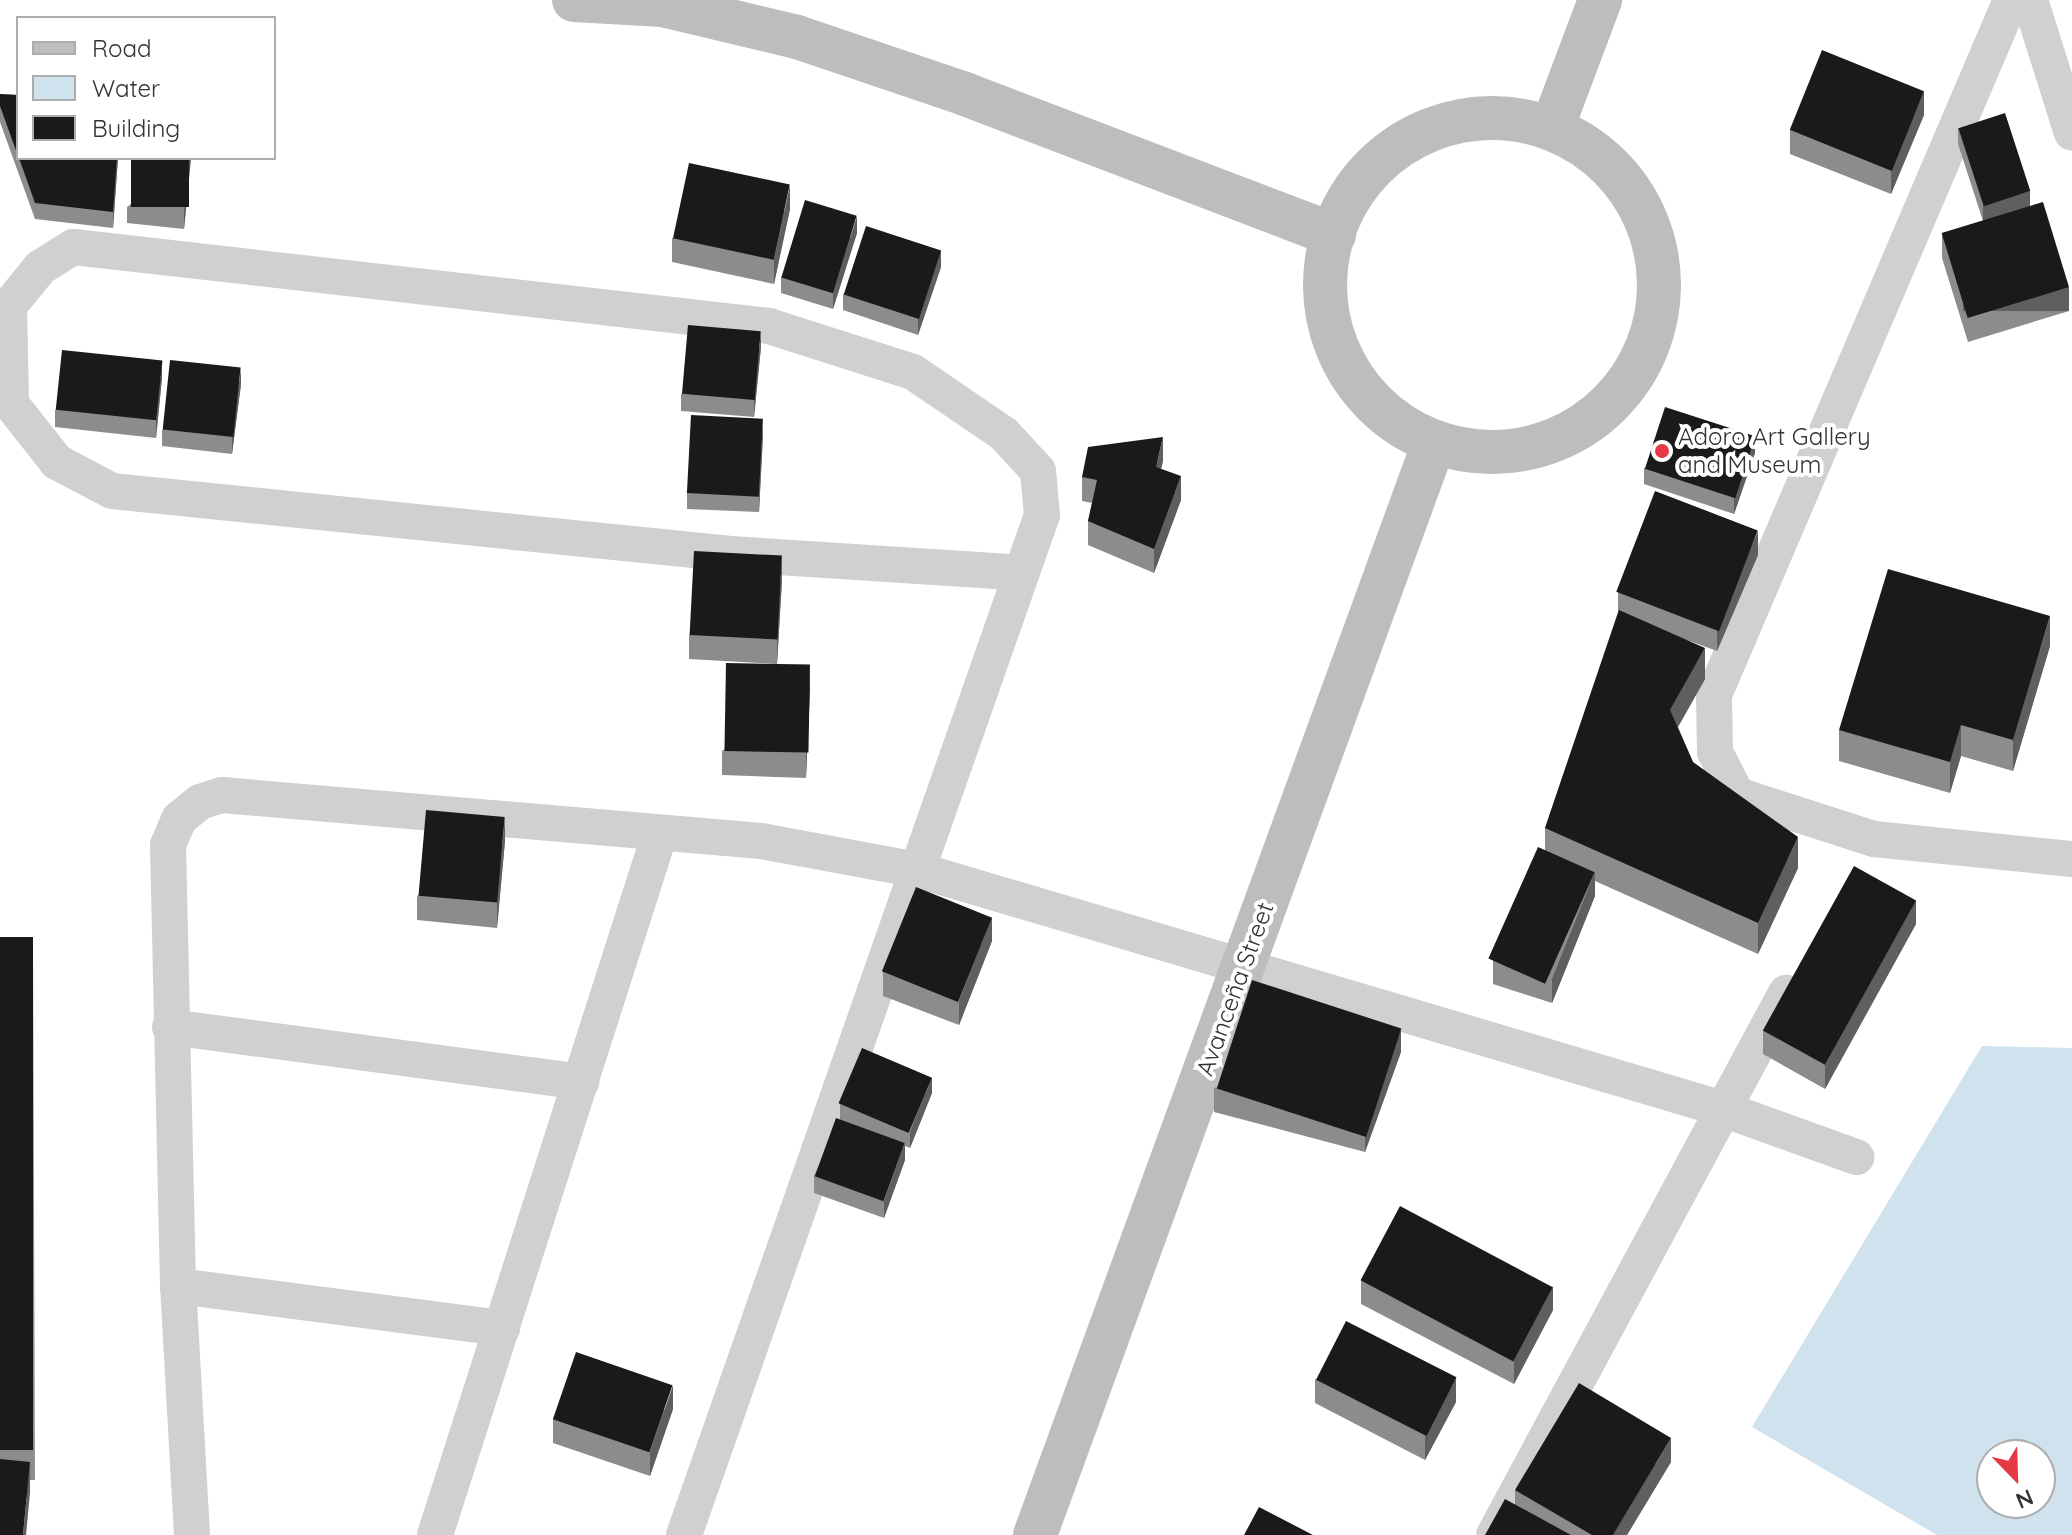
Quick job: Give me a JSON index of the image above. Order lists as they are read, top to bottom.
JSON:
{
  "streets": {
    "street": ["Avanceña Street"]
  },
  "places": ["Adoro Art Gallery and Museum"],
  "legend": ["Road", "Water", "Building"],
  "north": "bottom right"
}
